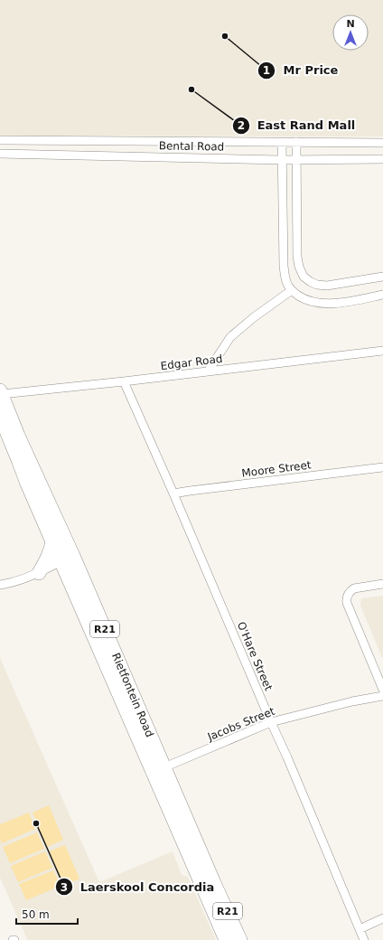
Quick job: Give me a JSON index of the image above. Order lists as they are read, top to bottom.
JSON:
{
  "streets": {
    "main road": ["R21", "Rietfontein Road"],
    "street": [
      "Bental Road",
      "Edgar Road",
      "Moore Street",
      "O'Hare Street",
      "Jacobs Street"
    ]
  },
  "crossings": [
    ["Edgar Road", "O'Hare Street"],
    ["Edgar Road", "Rietfontein Road"],
    ["Moore Street", "O'Hare Street"],
    ["O'Hare Street", "Jacobs Street"],
    ["Rietfontein Road", "Jacobs Street"]
  ],
  "places": ["Mr Price", "East Rand Mall", "Laerskool Concordia"],
  "scale_bar": "50 m",
  "north": "top"
}
